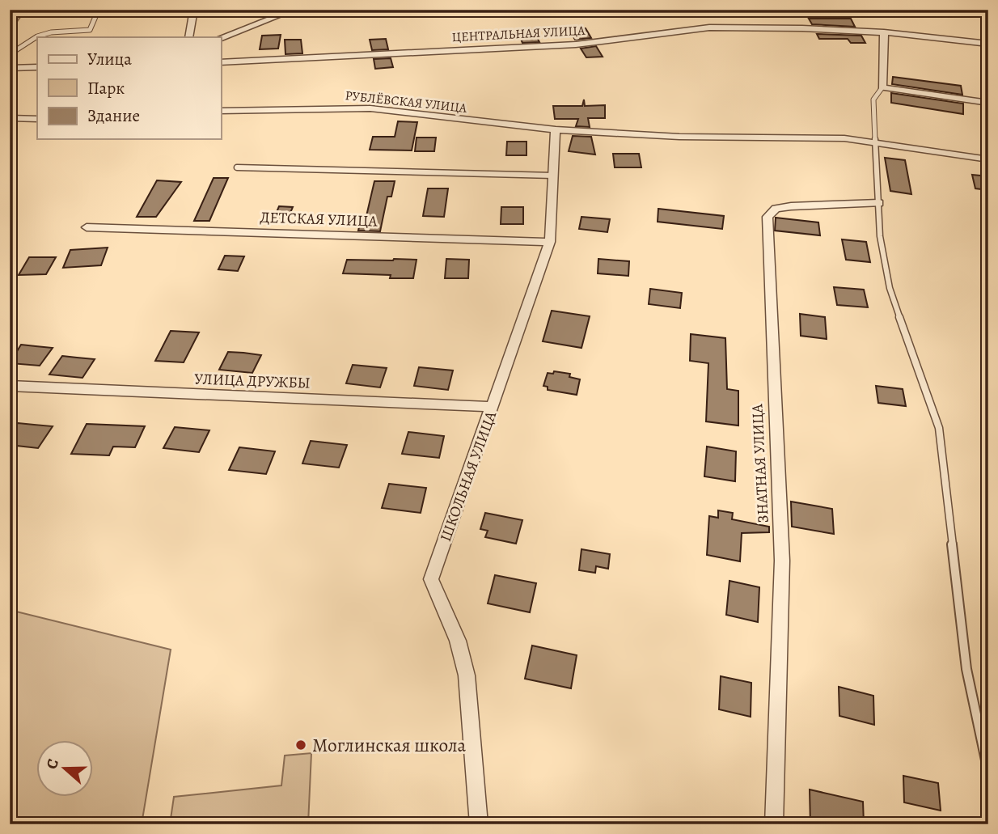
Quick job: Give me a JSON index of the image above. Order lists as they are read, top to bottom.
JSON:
{
  "streets": {
    "street": [
      "ЦЕНТРАЛЬНАЯ УЛИЦА",
      "РУБЛЁВСКАЯ УЛИЦА",
      "ДЕТСКАЯ УЛИЦА",
      "УЛИЦА ДРУЖБЫ",
      "ЗНАТНАЯ УЛИЦА",
      "ШКОЛЬНАЯ УЛИЦА"
    ]
  },
  "crossings": [
    ["РУБЛЁВСКАЯ УЛИЦА", "ШКОЛЬНАЯ УЛИЦА"],
    ["ДЕТСКАЯ УЛИЦА", "ШКОЛЬНАЯ УЛИЦА"],
    ["УЛИЦА ДРУЖБЫ", "ШКОЛЬНАЯ УЛИЦА"]
  ],
  "places": ["Моглинская школа"],
  "legend": ["Улица", "Парк", "Здание"],
  "north": "left"
}
